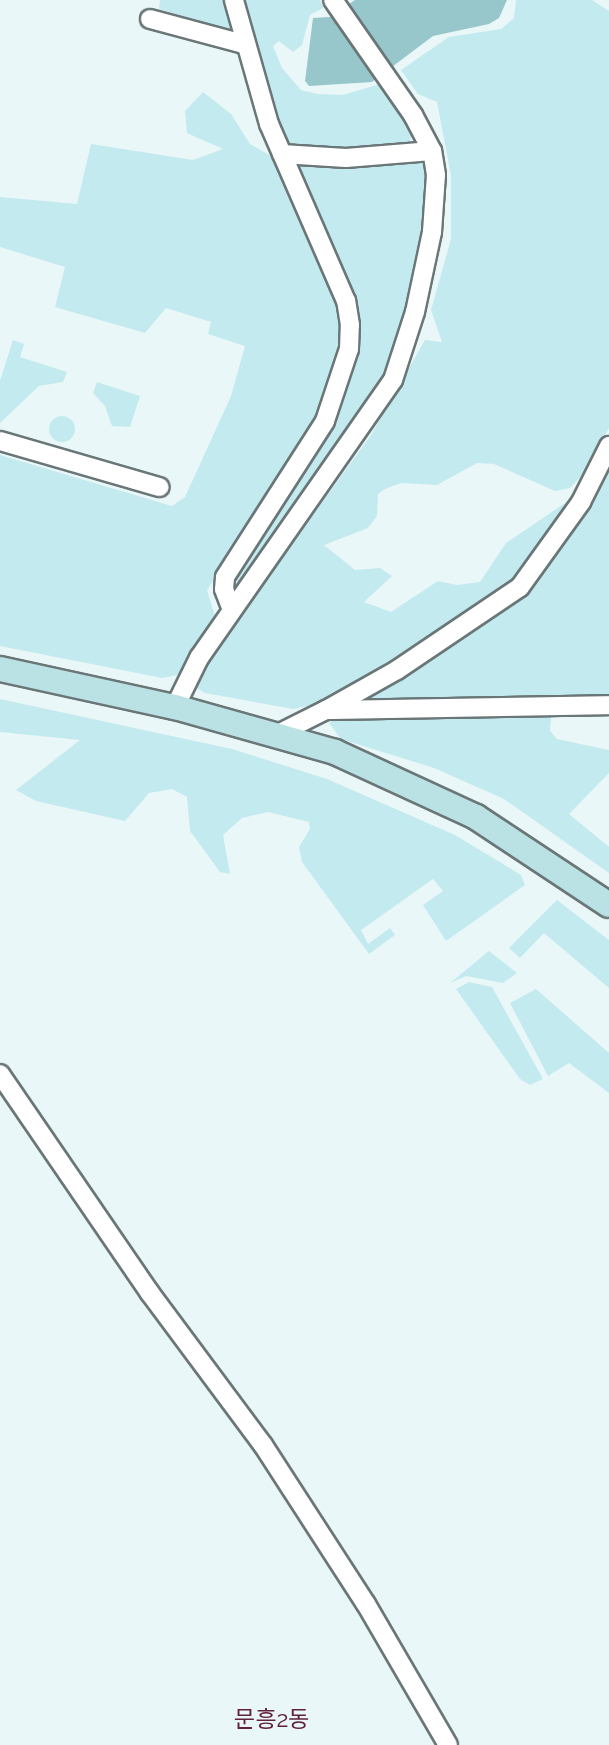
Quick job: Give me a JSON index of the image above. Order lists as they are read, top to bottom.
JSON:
{
  "districts": ["문흥2동"]
}
